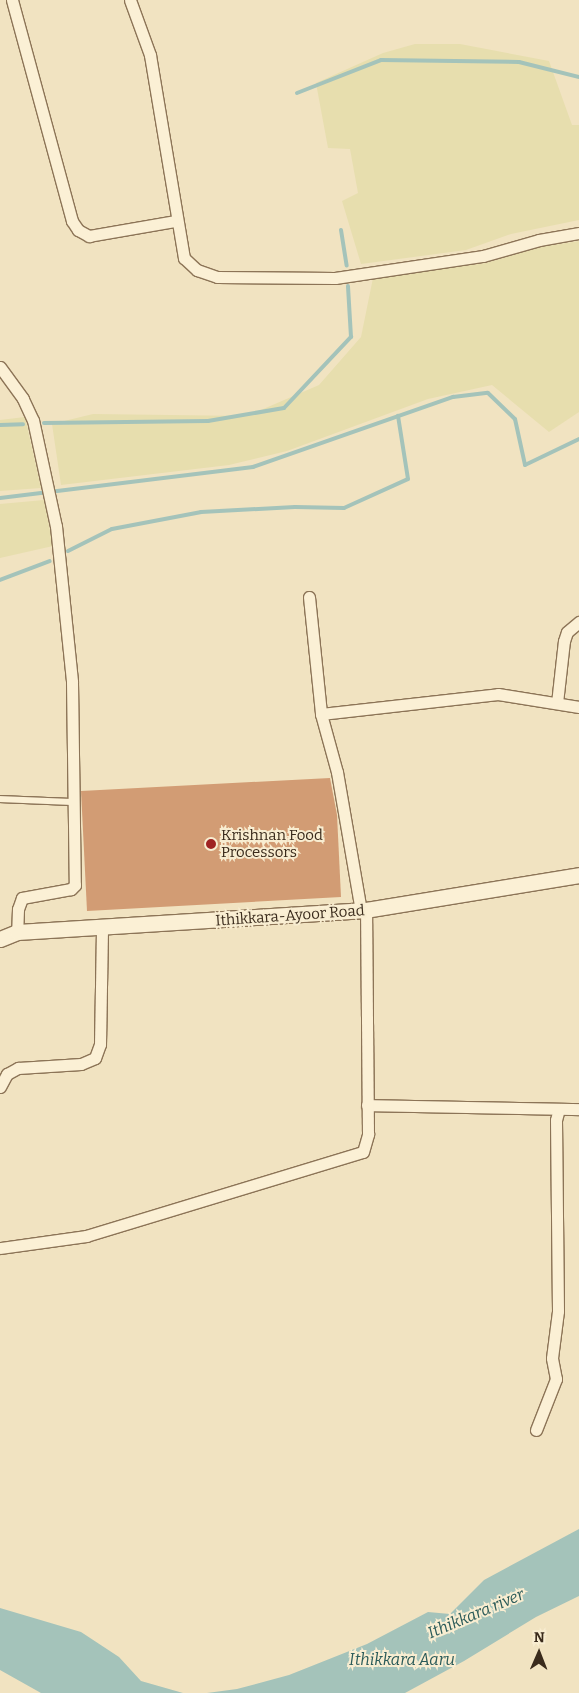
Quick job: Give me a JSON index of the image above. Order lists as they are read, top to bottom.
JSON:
{
  "streets": {
    "main road": ["Ithikkara-Ayoor Road"]
  },
  "water": ["Ithikkara river", "Ithikkara Aaru"],
  "places": ["Krishnan Food Processors"],
  "north": "top"
}
